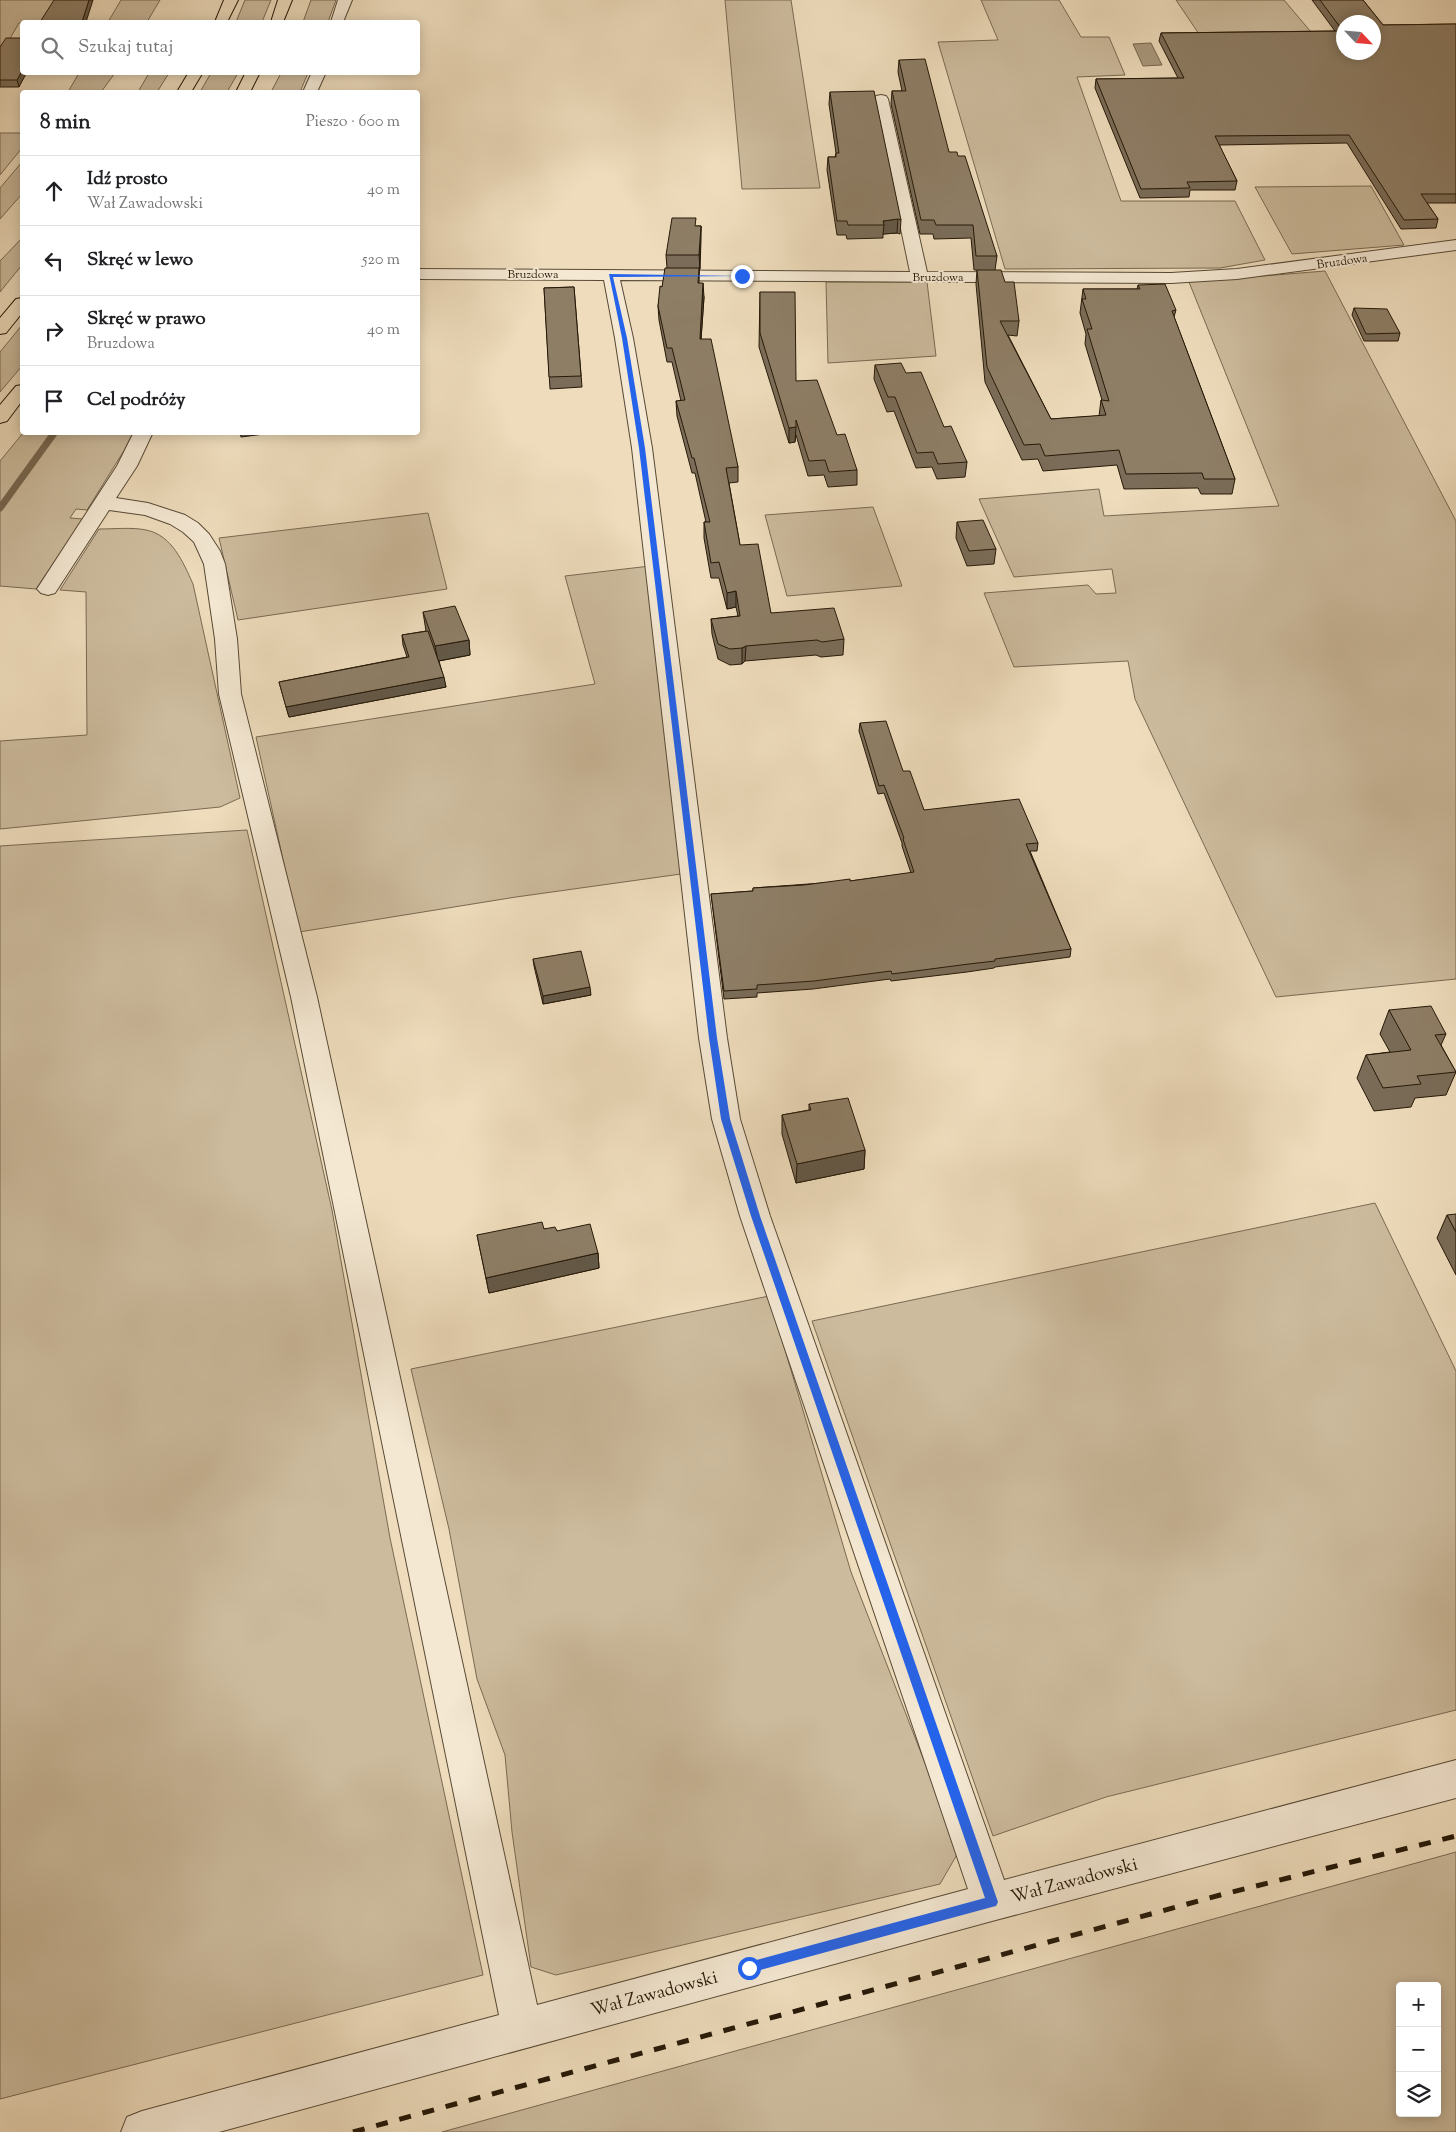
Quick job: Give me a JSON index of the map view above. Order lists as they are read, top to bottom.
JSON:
{
  "streets": {
    "street": ["Bruzdowa", "Wał Zawadowski"]
  },
  "north": "bottom right",
  "page": {
    "search": "Szukaj tutaj",
    "heading": ["8 min", "Pieszo · 600 m"],
    "list": [
      ["Idź prosto", "Wał Zawadowski", "40 m"],
      ["Skręć w lewo", "520 m"],
      ["Skręć w prawo", "Bruzdowa", "40 m"],
      "Cel podróży"
    ],
    "map_buttons": ["+", "−"]
  }
}
